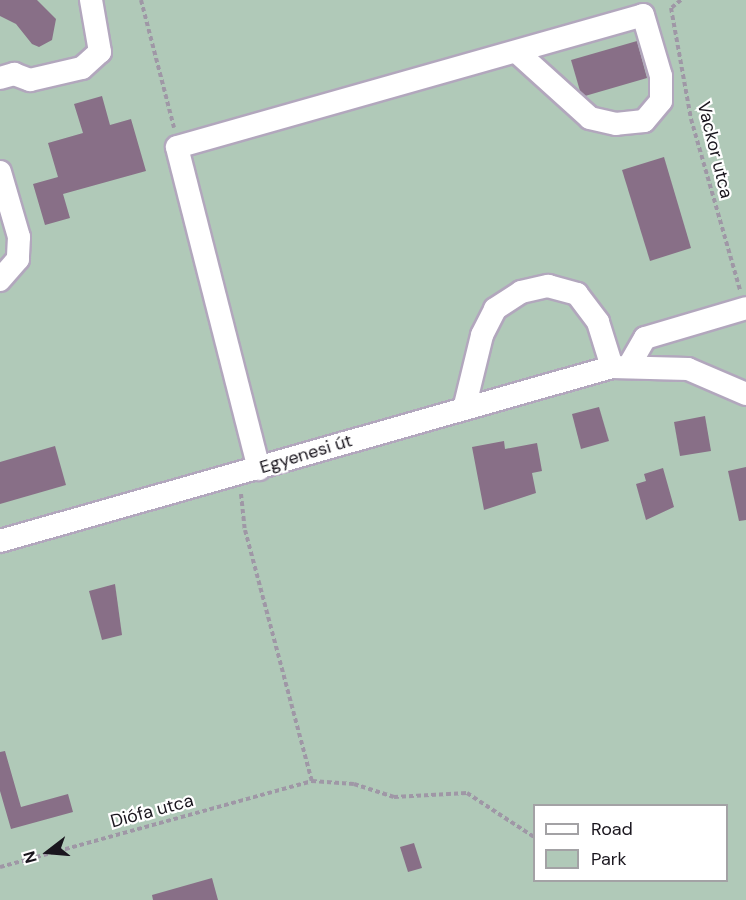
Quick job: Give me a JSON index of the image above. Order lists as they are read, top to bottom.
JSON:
{
  "streets": {
    "street": ["Egyenesi út"],
    "path": ["Vackor utca", "Diófa utca"]
  },
  "legend": ["Road", "Park"],
  "north": "left"
}
